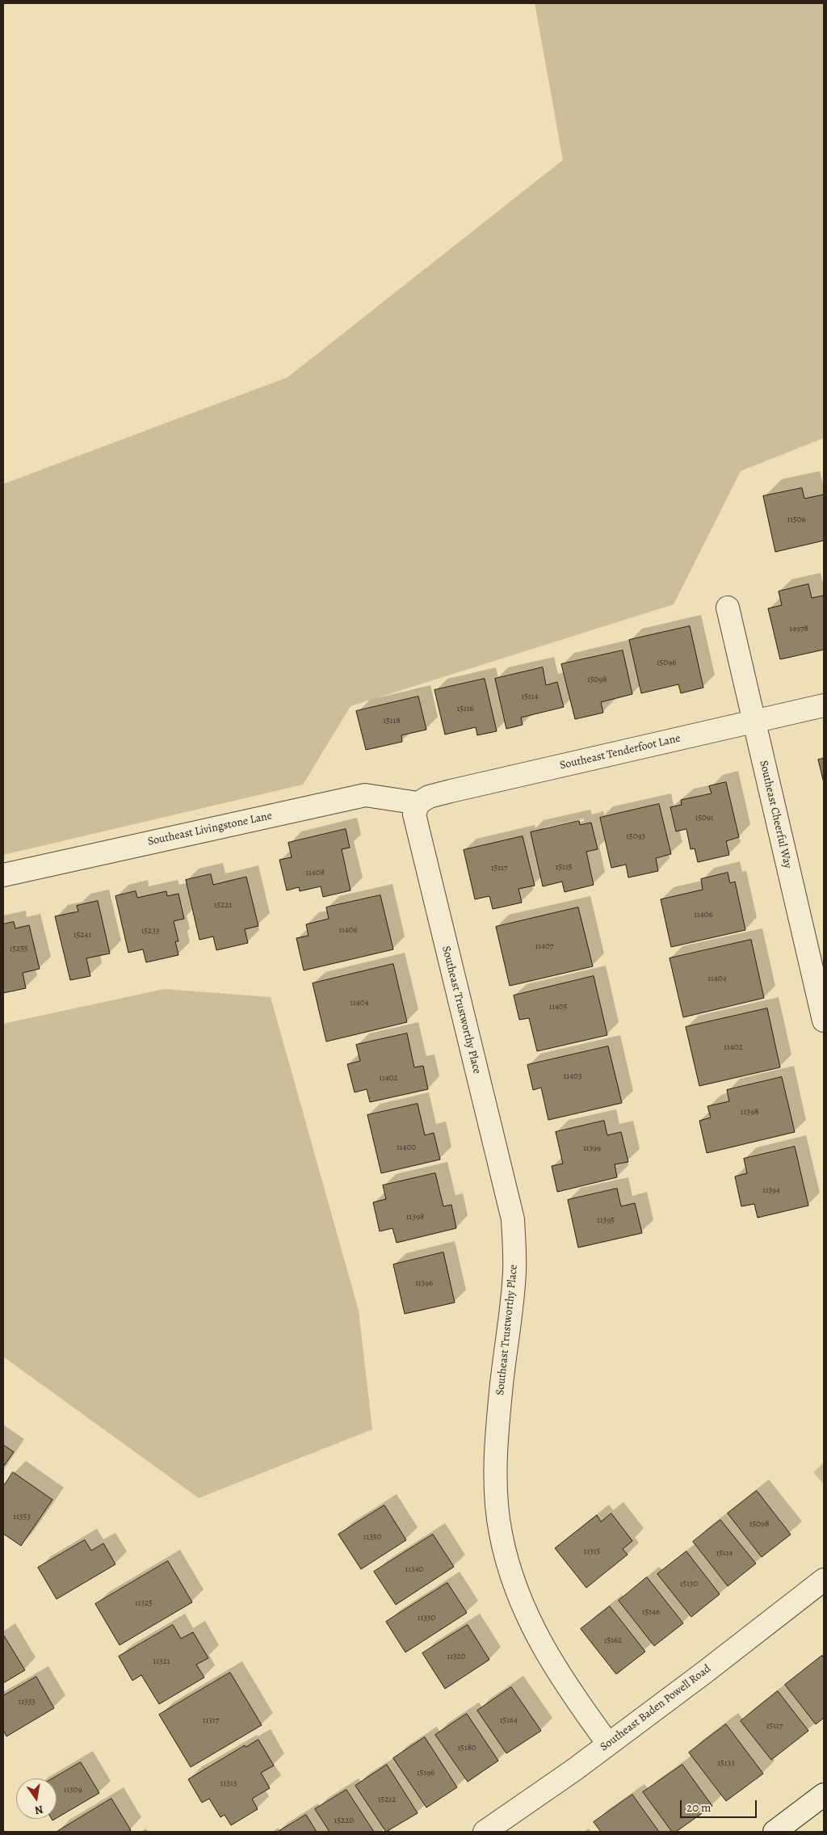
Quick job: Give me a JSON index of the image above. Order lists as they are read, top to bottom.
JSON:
{
  "streets": {
    "street": [
      "Southeast Tenderfoot Lane",
      "Southeast Cheerful Way",
      "Southeast Livingstone Lane",
      "Southeast Trustworthy Place",
      "Southeast Baden Powell Road"
    ]
  },
  "crossings": [
    ["Southeast Tenderfoot Lane", "Southeast Cheerful Way"],
    ["Southeast Tenderfoot Lane", "Southeast Livingstone Lane"],
    ["Southeast Tenderfoot Lane", "Southeast Trustworthy Place"],
    ["Southeast Livingstone Lane", "Southeast Trustworthy Place"],
    ["Southeast Trustworthy Place", "Southeast Baden Powell Road"]
  ],
  "house_numbers": [
    "11506",
    "14978",
    "15096",
    "15098",
    "15114",
    "15116",
    "15118",
    "15091",
    "15093",
    "15115",
    "15117",
    "11408",
    "15221",
    "11406",
    "11406",
    "15233",
    "15241",
    "11407",
    "15255",
    "11404",
    "11404",
    "11405",
    "11402",
    "11403",
    "11402",
    "11398",
    "11400",
    "11399",
    "11394",
    "11398",
    "11395",
    "11396",
    "11353",
    "15098",
    "11350",
    "11315",
    "15114",
    "11340",
    "15130",
    "11325",
    "15146",
    "11330",
    "15162",
    "11320",
    "11321",
    "11333",
    "11317",
    "15164",
    "15117",
    "15180",
    "15133",
    "15196",
    "11313",
    "11309",
    "15212",
    "15220"
  ],
  "scale_bar": "20 m",
  "north": "bottom"
}
